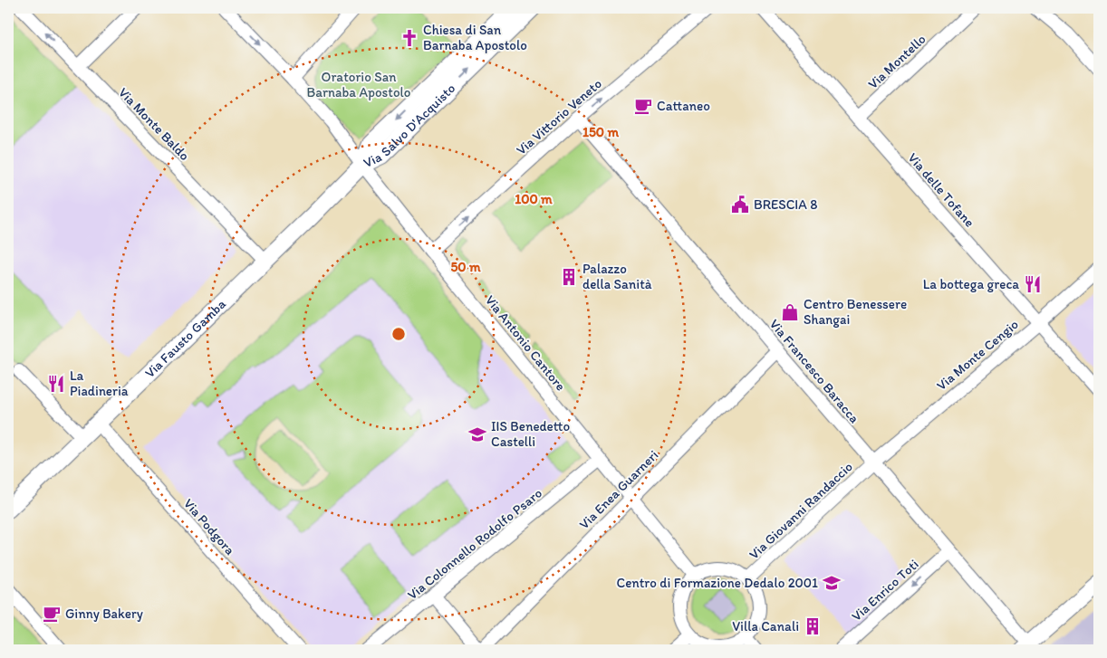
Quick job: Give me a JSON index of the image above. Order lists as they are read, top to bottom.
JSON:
{
  "streets": {
    "street": [
      "Via Montello",
      "Via Vittorio Veneto",
      "Via Salvo D'Acquisto",
      "Via Monte Baldo",
      "Via delle Tofane",
      "Via Fausto Gamba",
      "Via Antonio Cantore",
      "Via Monte Cengio",
      "Via Francesco Baracca",
      "Via Enea Guarneri",
      "Via Giovanni Randaccio",
      "Via Podgora",
      "Via Colonnello Rodolfo Psaro",
      "Via Enrico Toti"
    ]
  },
  "crossings": [
    ["Via Montello", "Via delle Tofane"],
    ["Via Vittorio Veneto", "Via Antonio Cantore"],
    ["Via Vittorio Veneto", "Via Francesco Baracca"],
    ["Via Salvo D'Acquisto", "Via Fausto Gamba"],
    ["Via Salvo D'Acquisto", "Via Antonio Cantore"],
    ["Via Monte Baldo", "Via Fausto Gamba"],
    ["Via delle Tofane", "Via Monte Cengio"],
    ["Via Fausto Gamba", "Via Antonio Cantore"],
    ["Via Fausto Gamba", "Via Podgora"],
    ["Via Antonio Cantore", "Via Enea Guarneri"],
    ["Via Antonio Cantore", "Via Giovanni Randaccio"],
    ["Via Antonio Cantore", "Via Colonnello Rodolfo Psaro"],
    ["Via Monte Cengio", "Via Francesco Baracca"],
    ["Via Monte Cengio", "Via Giovanni Randaccio"],
    ["Via Francesco Baracca", "Via Enea Guarneri"],
    ["Via Francesco Baracca", "Via Giovanni Randaccio"],
    ["Via Francesco Baracca", "Via Enrico Toti"]
  ],
  "one_way": ["Via Vittorio Veneto", "Via Enrico Toti"],
  "parks": ["Oratorio San Barnaba Apostolo"],
  "places": {
    "church": ["Chiesa di San Barnaba Apostolo"],
    "cafe": ["Cattaneo", "Ginny Bakery"],
    "public building": ["BRESCIA 8"],
    "building": ["Palazzo della Sanità", "Villa Canali"],
    "restaurant": ["La bottega greca", "La Piadineria"],
    "shop": ["Centro Benessere Shangai"],
    "school or university": ["IIS Benedetto Castelli", "Centro di Formazione Dedalo 2001"]
  },
  "rings": ["150 m", "100 m", "50 m"]
}
